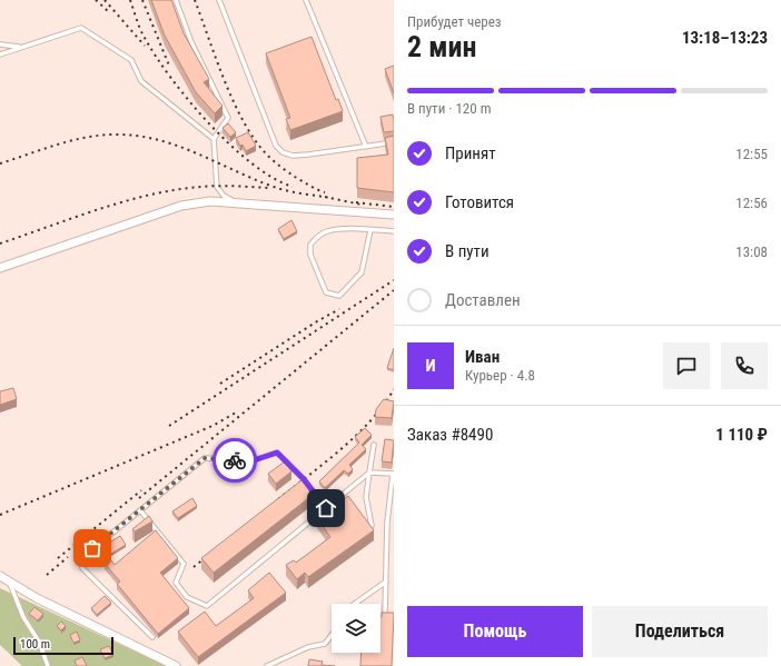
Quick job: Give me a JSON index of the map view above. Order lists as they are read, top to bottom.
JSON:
{
  "scale_bar": "100 m",
  "page": {
    "heading": ["2 мин", "Прибудет через", "13:18–13:23"],
    "panel": [
      "Иван",
      "Курьер · 4.8",
      "Заказ #8490",
      "1 110 ₽"
    ],
    "bar": "В пути · 120 m",
    "list": [
      ["Принят", "12:55"],
      ["Готовится", "12:56"],
      ["В пути", "13:08"],
      "Доставлен"
    ],
    "round": "И",
    "buttons": ["Помощь", "Поделиться"],
    "scale": "100 m"
  }
}
